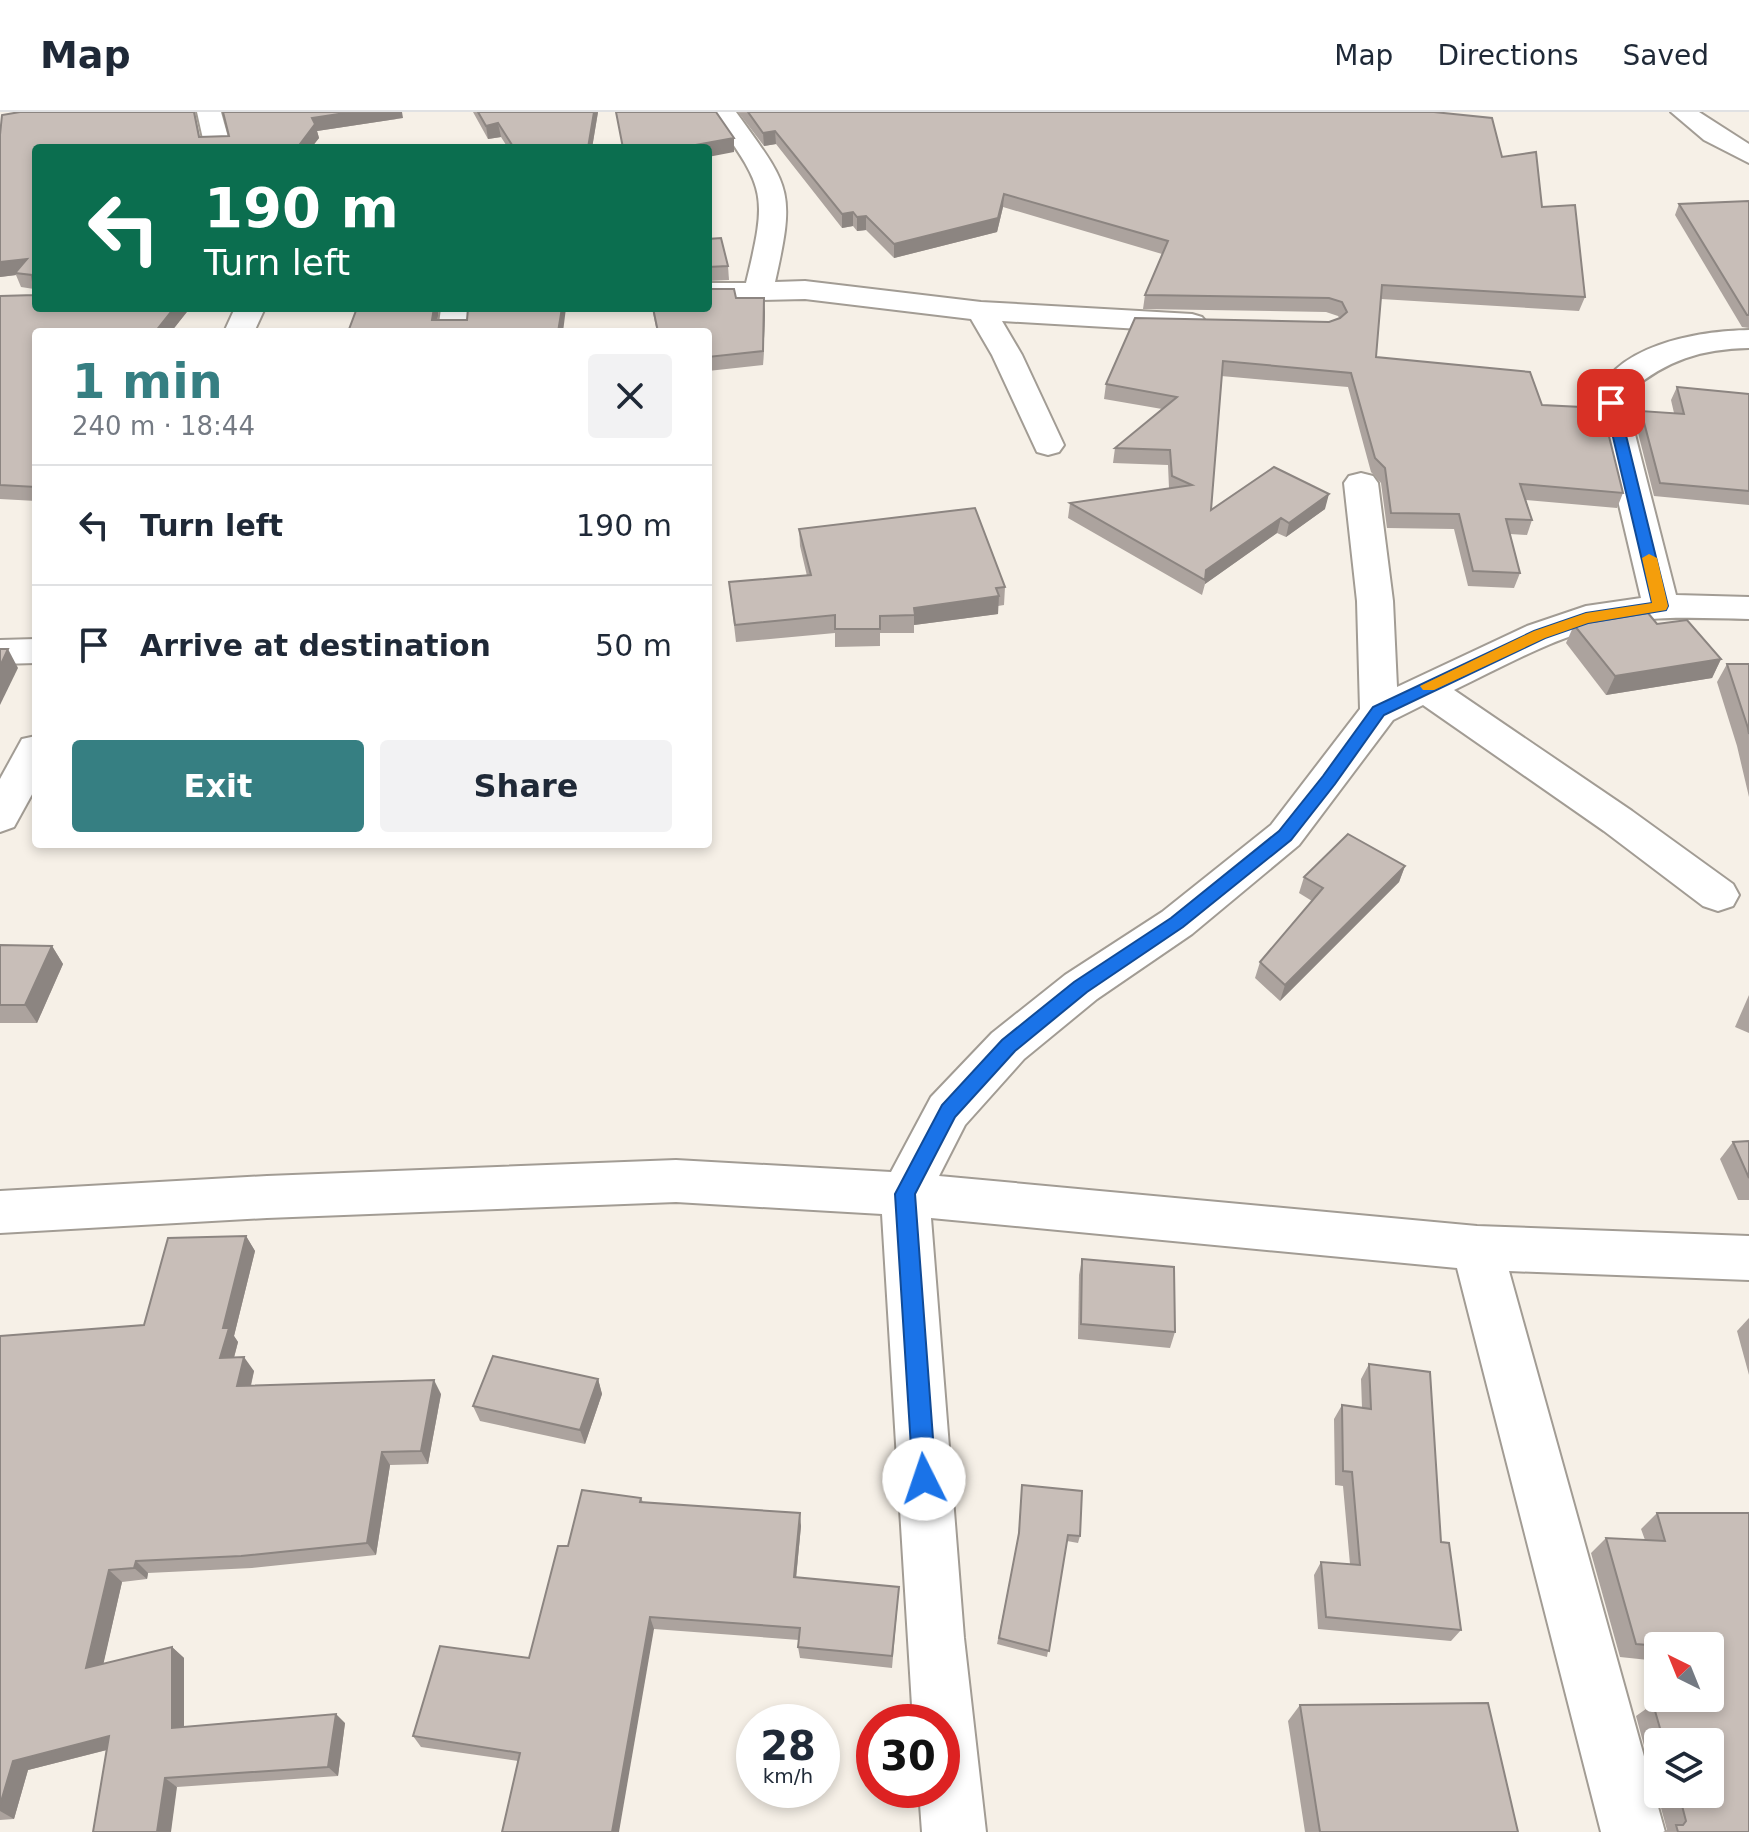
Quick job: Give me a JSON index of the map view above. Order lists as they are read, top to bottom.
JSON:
{
  "north": "top left",
  "page": {
    "header": "Map",
    "nav": ["Map", "Directions", "Saved"],
    "turn": ["190 m", "Turn left"],
    "heading": ["1 min", "240 m · 18:44"],
    "list": [
      {
        "name": "Turn left",
        "value": "190 m"
      },
      {
        "name": "Arrive at destination",
        "value": "50 m"
      }
    ],
    "buttons": ["Exit", "Share"],
    "speed": "28 km/h",
    "limit": "30"
  }
}
